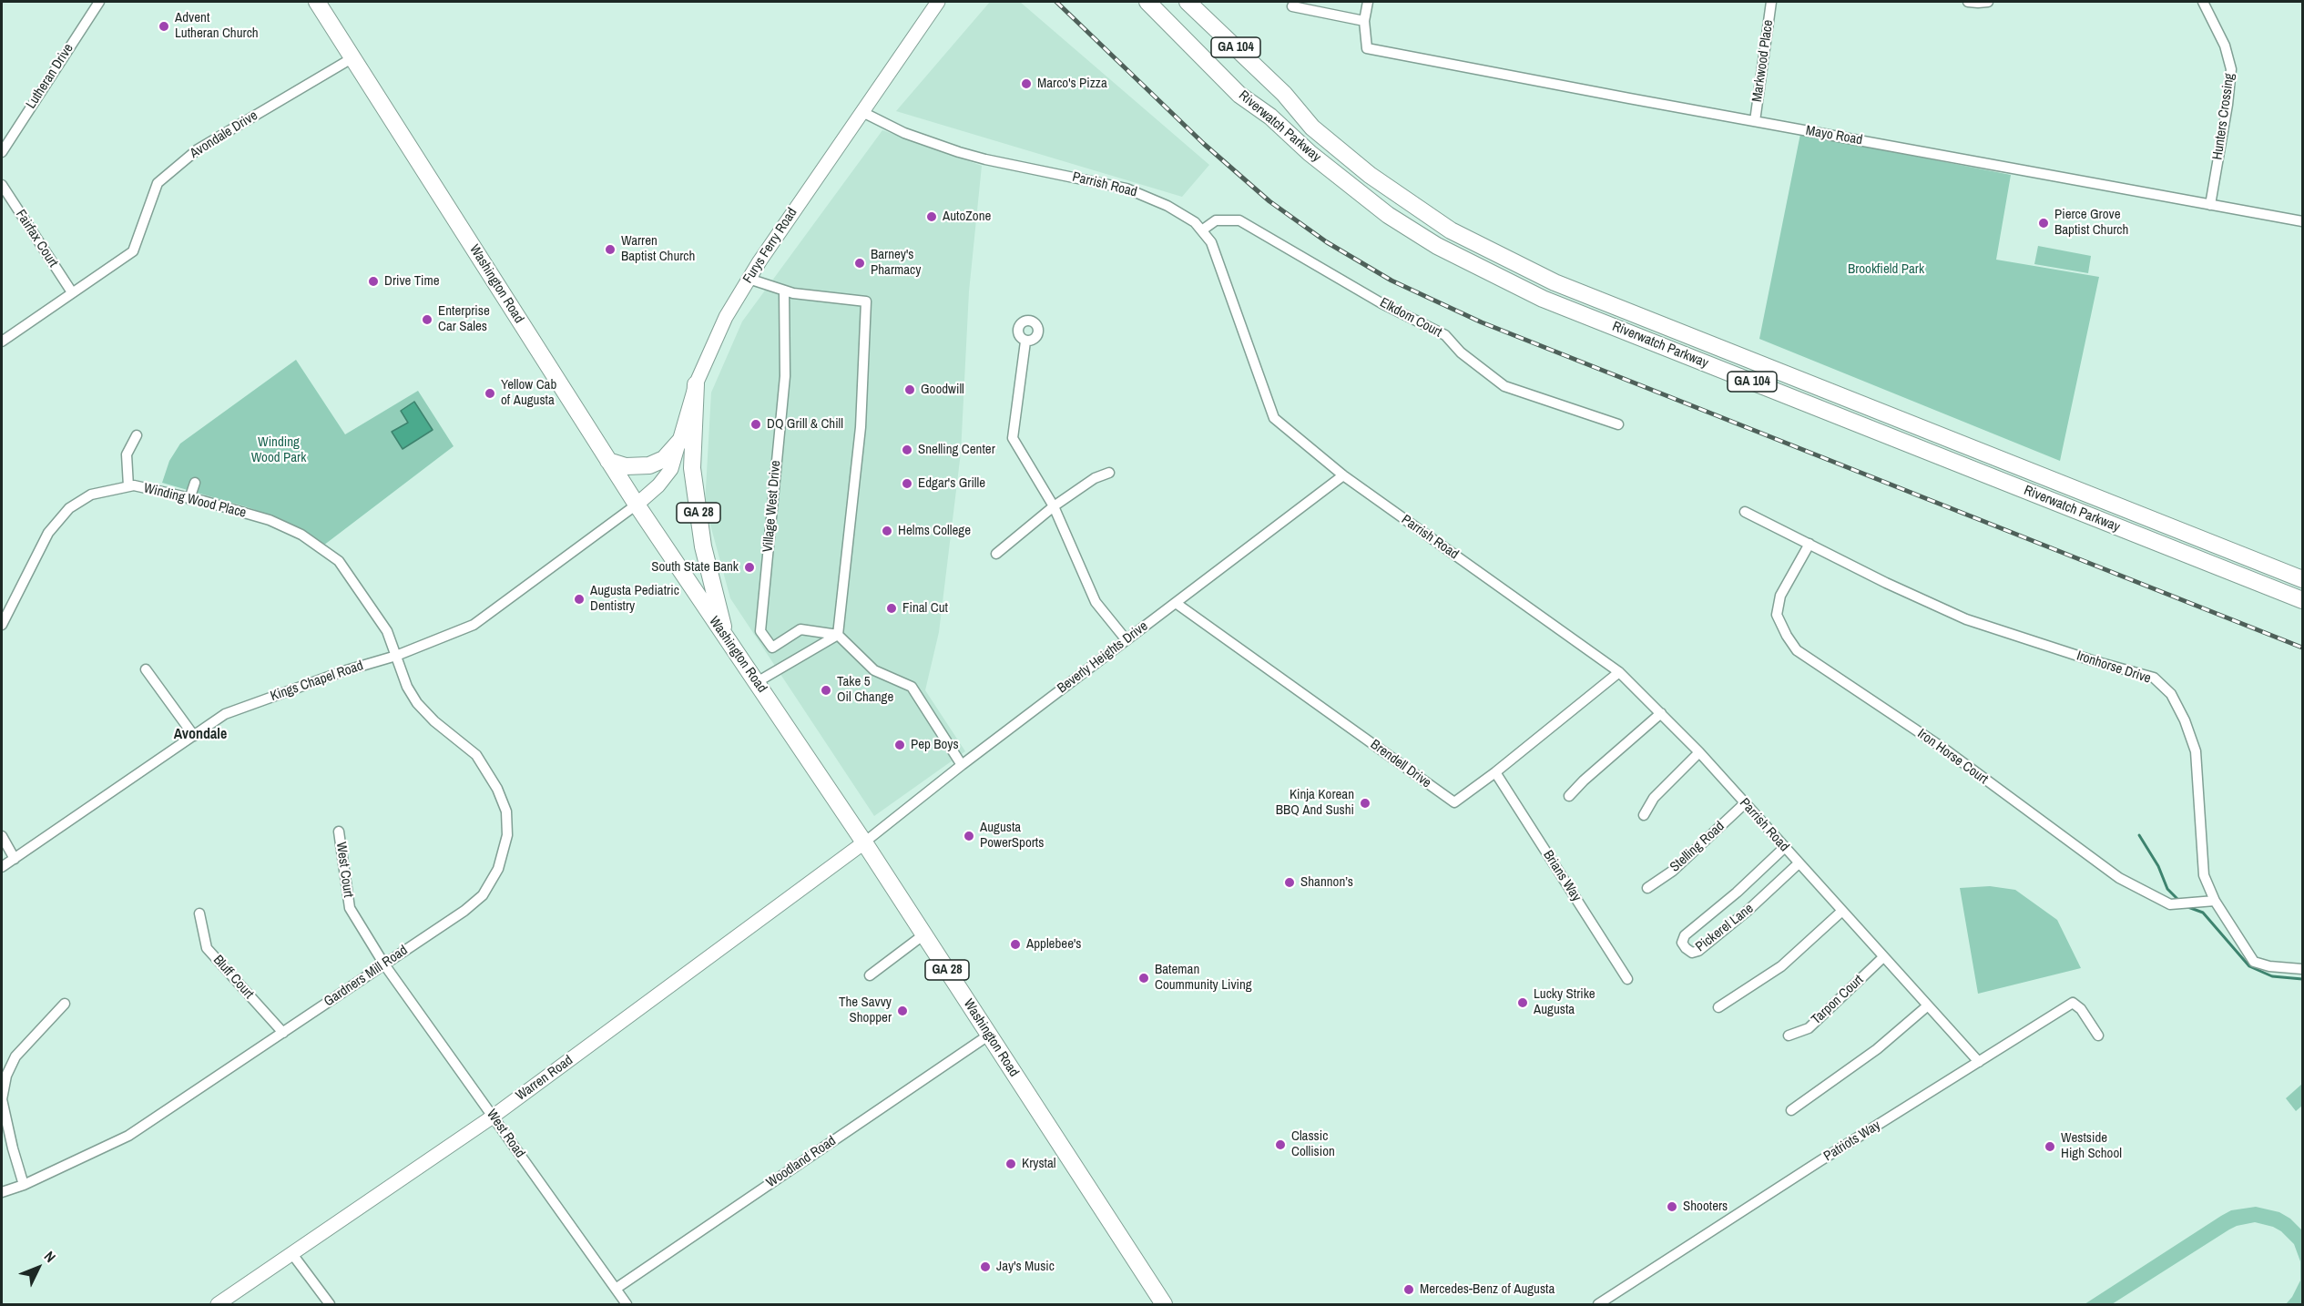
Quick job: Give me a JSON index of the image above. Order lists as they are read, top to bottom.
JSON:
{
  "streets": {
    "main road": [
      "GA 104",
      "Riverwatch Parkway",
      "Washington Road",
      "GA 28"
    ],
    "street": [
      "Markwood Place",
      "Lutheran Drive",
      "Hunters Crossing",
      "Avondale Drive",
      "Mayo Road",
      "Parrish Road",
      "Fairfax Court",
      "Furys Ferry Road",
      "Elkdom Court",
      "Winding Wood Place",
      "Village West Drive",
      "Beverly Heights Drive",
      "Ironhorse Drive",
      "Kings Chapel Road",
      "Iron Horse Court",
      "Brendell Drive",
      "Stelling Road",
      "West Court",
      "Brians Way",
      "Pickerel Lane",
      "Gardners Mill Road",
      "Bluff Court",
      "Tarpon Court",
      "Warren Road",
      "West Road",
      "Patriots Way",
      "Woodland Road"
    ]
  },
  "crossings": [
    ["Markwood Place", "Mayo Road"],
    ["Hunters Crossing", "Mayo Road"],
    ["Avondale Drive", "Fairfax Court"],
    ["Avondale Drive", "Washington Road"],
    ["Parrish Road", "Furys Ferry Road"],
    ["Parrish Road", "Elkdom Court"],
    ["Parrish Road", "Beverly Heights Drive"],
    ["Parrish Road", "Brendell Drive"],
    ["Parrish Road", "Stelling Road"],
    ["Parrish Road", "Pickerel Lane"],
    ["Parrish Road", "Tarpon Court"],
    ["Parrish Road", "Patriots Way"],
    ["Furys Ferry Road", "Washington Road"],
    ["Furys Ferry Road", "GA 28"],
    ["Furys Ferry Road", "Kings Chapel Road"],
    ["Washington Road", "GA 28"],
    ["Washington Road", "Beverly Heights Drive"],
    ["Washington Road", "Kings Chapel Road"],
    ["Washington Road", "Warren Road"],
    ["Washington Road", "Woodland Road"],
    ["Winding Wood Place", "Kings Chapel Road"],
    ["Winding Wood Place", "Gardners Mill Road"],
    ["Beverly Heights Drive", "Brendell Drive"],
    ["Beverly Heights Drive", "Warren Road"],
    ["Ironhorse Drive", "Iron Horse Court"],
    ["Kings Chapel Road", "Gardners Mill Road"],
    ["Brendell Drive", "Brians Way"],
    ["West Court", "Gardners Mill Road"],
    ["West Court", "West Road"],
    ["Gardners Mill Road", "Bluff Court"],
    ["Gardners Mill Road", "West Road"],
    ["Warren Road", "West Road"],
    ["West Road", "Woodland Road"]
  ],
  "districts": ["Avondale"],
  "parks": ["Brookfield Park", "Winding Wood Park"],
  "places": [
    "Advent Lutheran Church",
    "Marco's Pizza",
    "AutoZone",
    "Pierce Grove Baptist Church",
    "Warren Baptist Church",
    "Barney's Pharmacy",
    "Drive Time",
    "Enterprise Car Sales",
    "Goodwill",
    "Yellow Cab of Augusta",
    "DQ Grill & Chill",
    "Snelling Center",
    "Edgar's Grille",
    "Helms College",
    "South State Bank",
    "Augusta Pediatric Dentistry",
    "Final Cut",
    "Take 5 Oil Change",
    "Pep Boys",
    "Kinja Korean BBQ And Sushi",
    "Augusta PowerSports",
    "Shannon’s",
    "Applebee's",
    "Bateman Coummunity Living",
    "Lucky Strike Augusta",
    "The Savvy Shopper",
    "Classic Collision",
    "Westside High School",
    "Krystal",
    "Shooters",
    "Jay's Music",
    "Mercedes-Benz of Augusta"
  ],
  "north": "top right"
}
